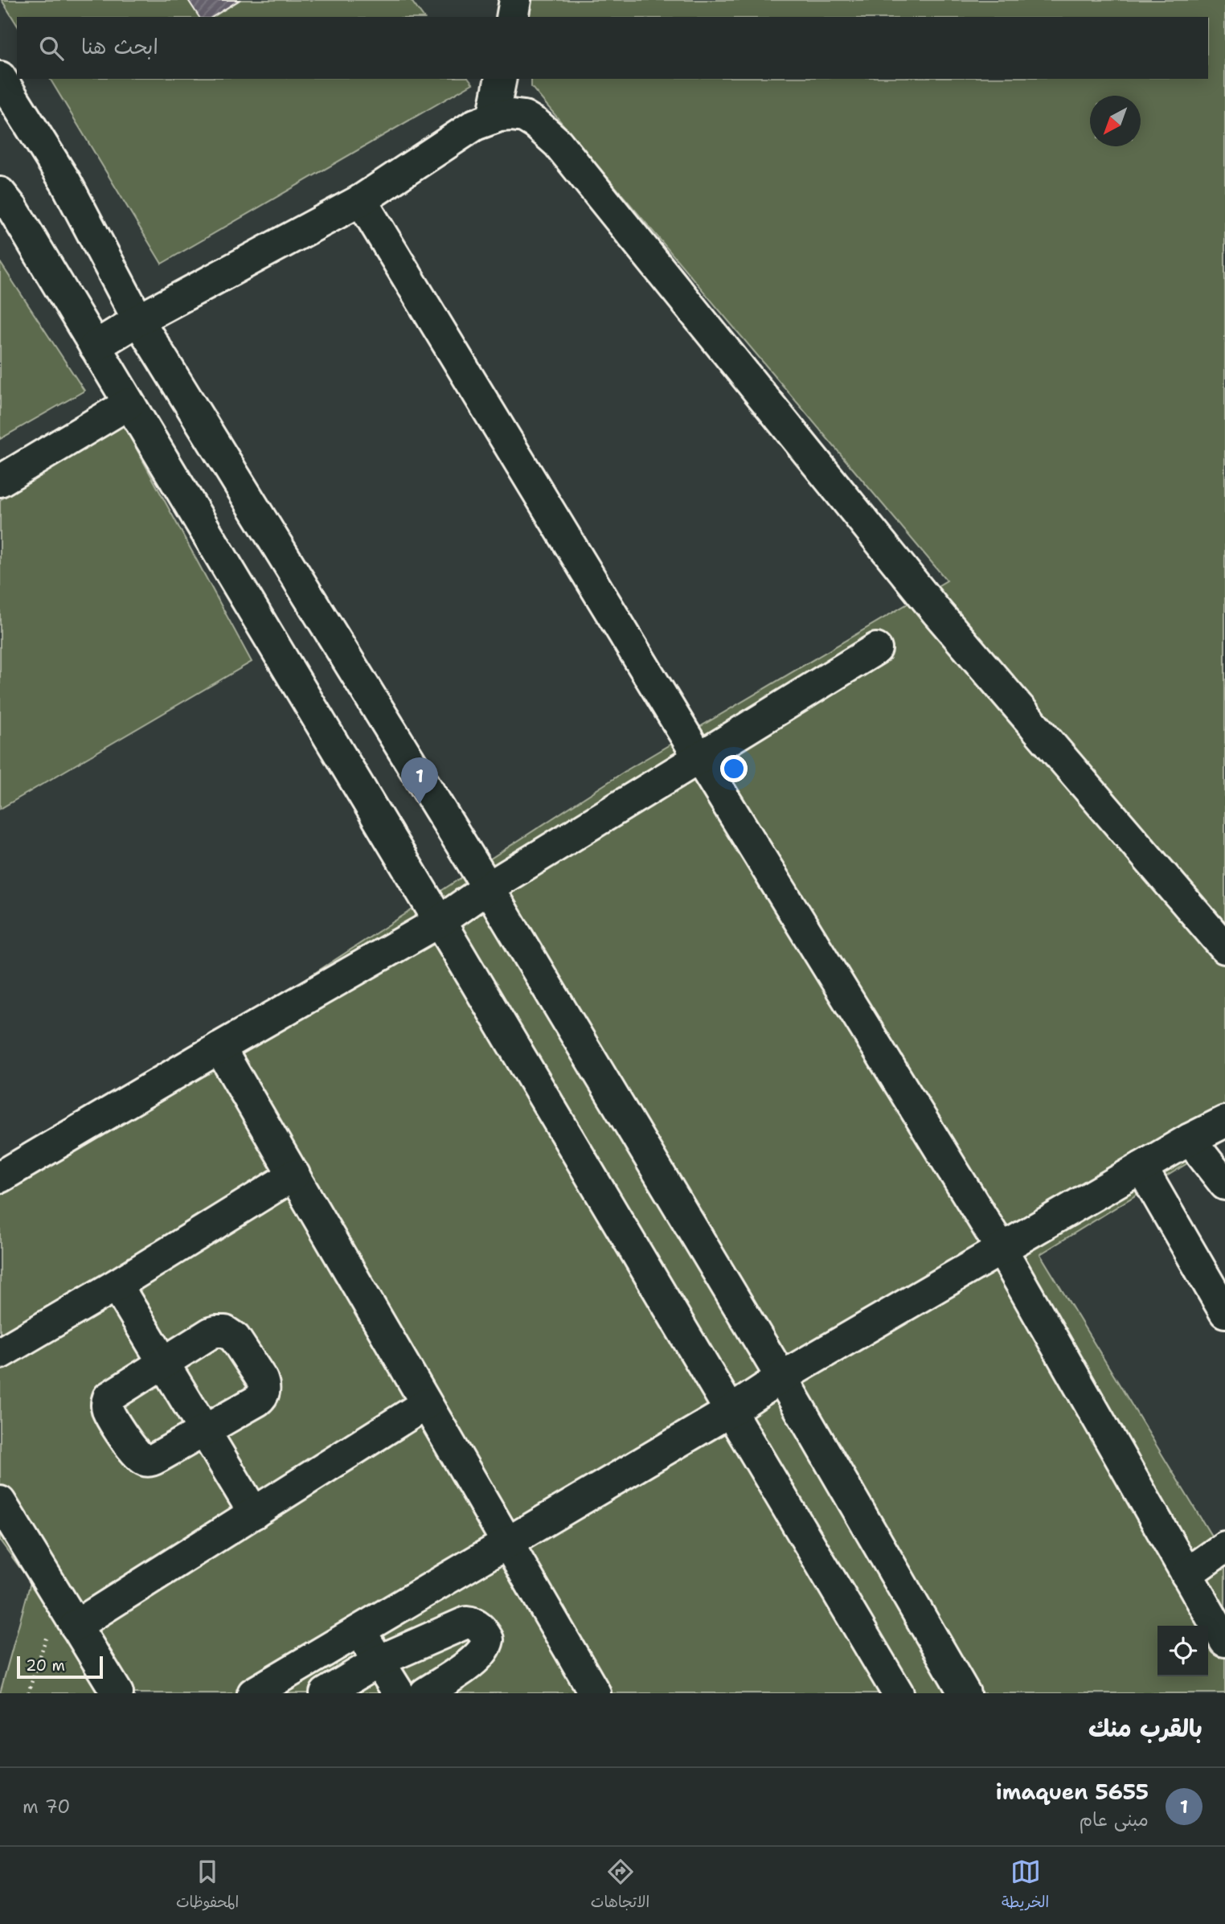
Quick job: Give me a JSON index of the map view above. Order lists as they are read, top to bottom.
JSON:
{
  "scale_bar": "20 m",
  "north": "bottom left",
  "page": {
    "search": "ابحث هنا",
    "pins": "1",
    "scale": "20 m",
    "heading": "بالقرب منك",
    "list": [
      {
        "mark": "1",
        "name": "imaquen 5655",
        "note": "مبنى عام",
        "value": "70 m"
      }
    ],
    "nav": ["الخريطة", "الاتجاهات", "المحفوظات"]
  }
}
